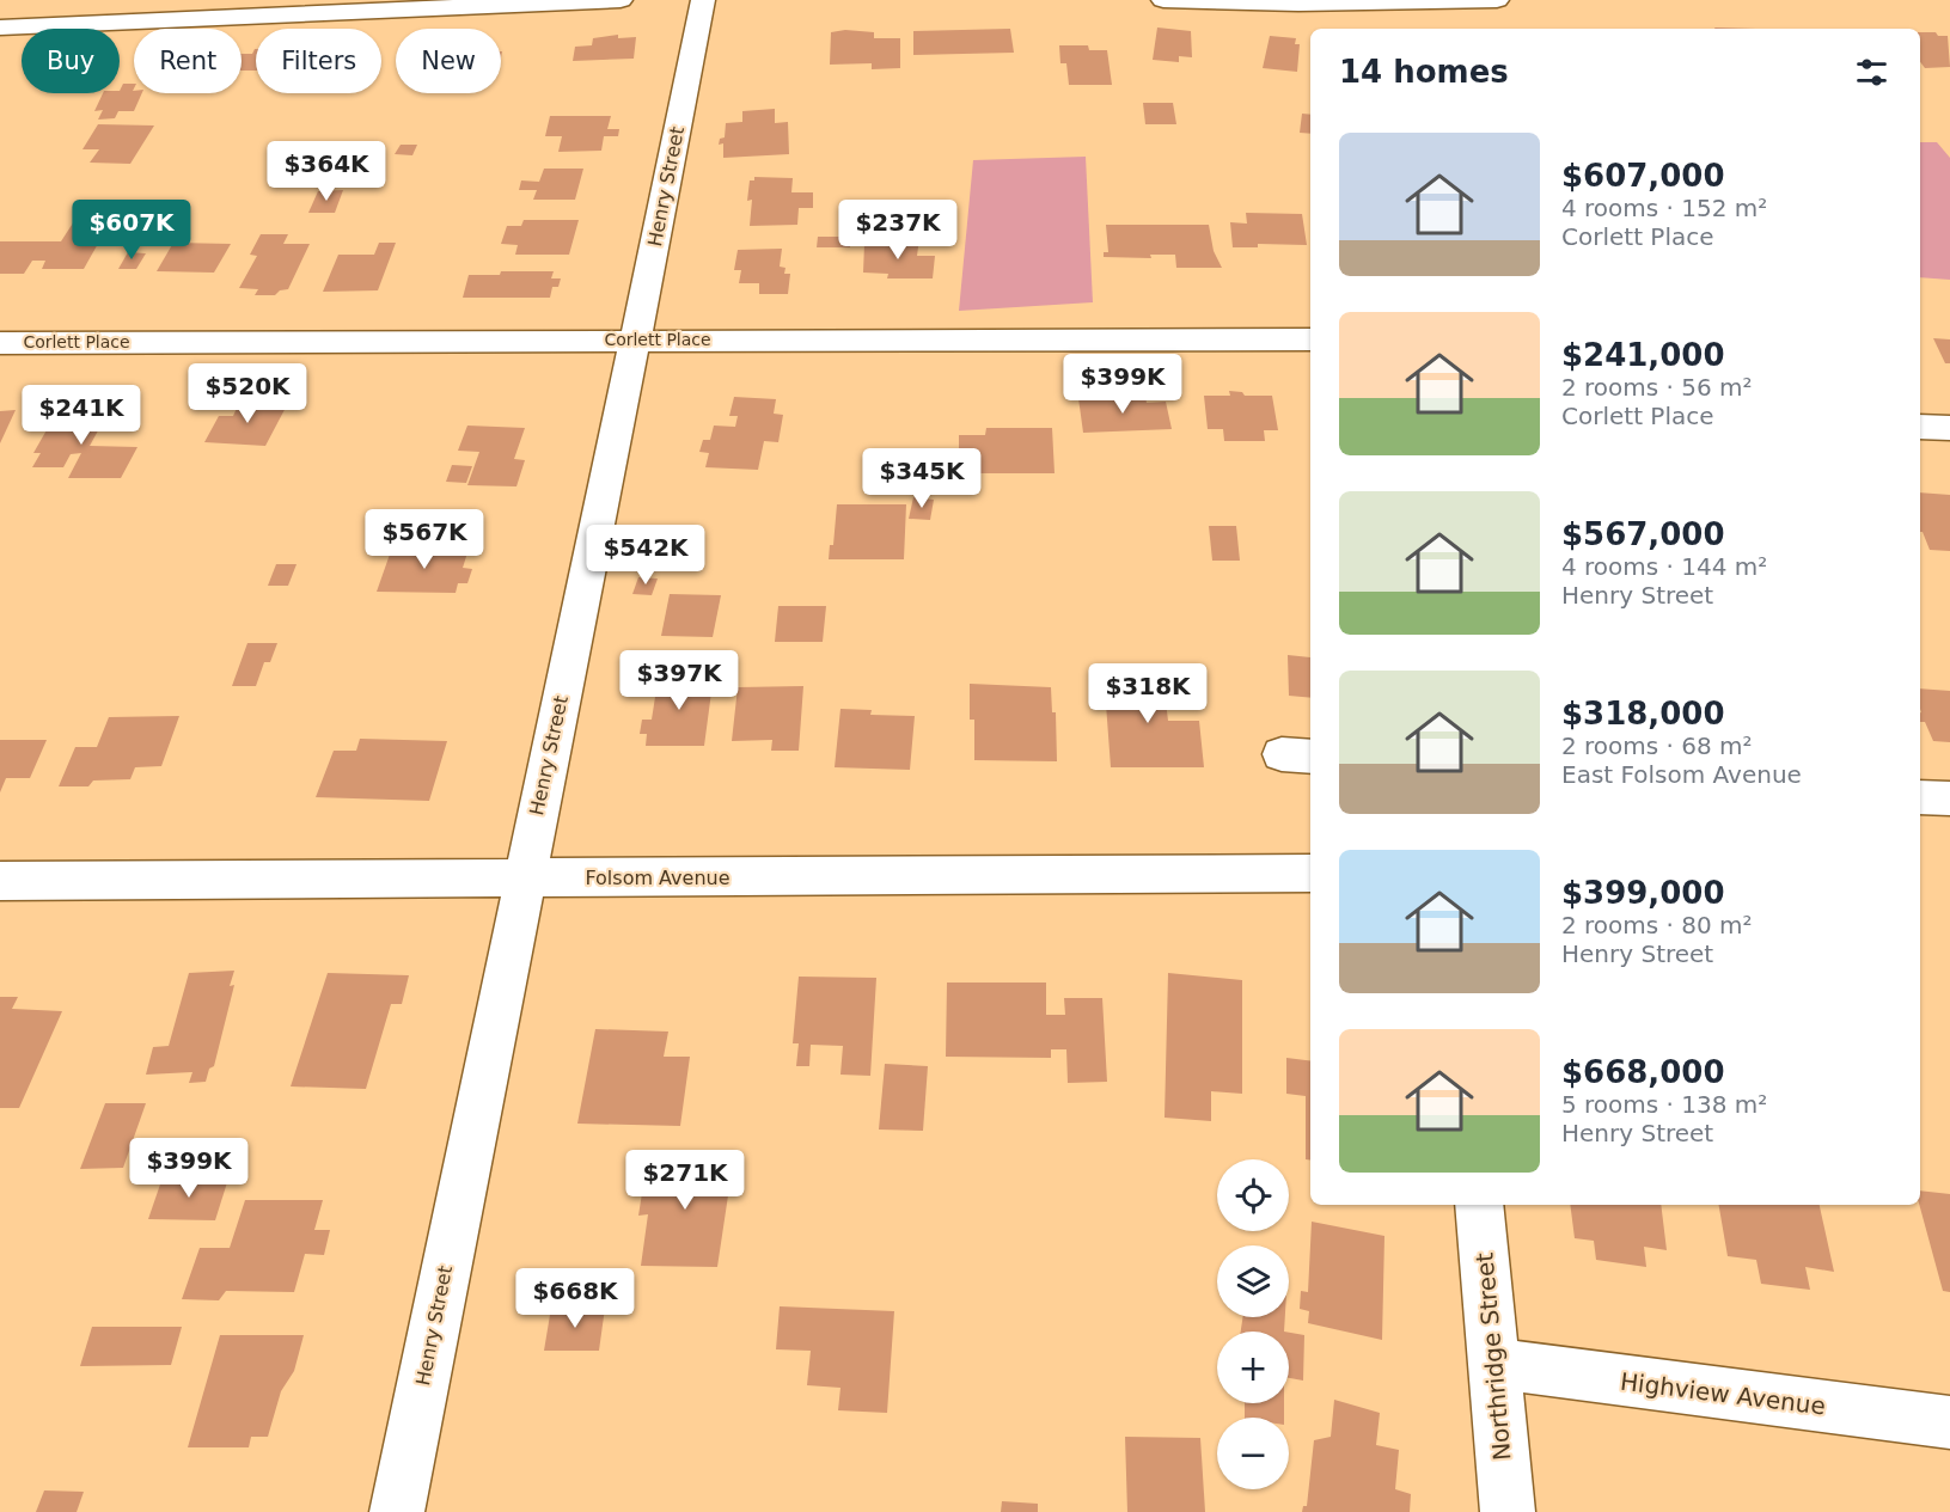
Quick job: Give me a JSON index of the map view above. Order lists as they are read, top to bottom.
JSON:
{
  "streets": {
    "street": [
      "Henry Street",
      "Corlett Place",
      "Folsom Avenue",
      "Northridge Street",
      "Highview Avenue"
    ]
  },
  "crossings": [
    ["Henry Street", "Corlett Place"],
    ["Henry Street", "Folsom Avenue"],
    ["Northridge Street", "Highview Avenue"]
  ],
  "page": {
    "chip": [
      "Buy",
      "Rent",
      "Filters",
      "New"
    ],
    "heading": "14 homes",
    "list": [
      {
        "name": "$607,000",
        "note": "4 rooms · 152 m² · Corlett Place"
      },
      {
        "name": "$241,000",
        "note": "2 rooms · 56 m² · Corlett Place"
      },
      {
        "name": "$567,000",
        "note": "4 rooms · 144 m² · Henry Street"
      },
      {
        "name": "$318,000",
        "note": "2 rooms · 68 m² · East Folsom Avenue"
      },
      {
        "name": "$399,000",
        "note": "2 rooms · 80 m² · Henry Street"
      },
      {
        "name": "$668,000",
        "note": "5 rooms · 138 m² · Henry Street"
      }
    ],
    "price": [
      "$364K",
      "$607K",
      "$237K",
      "$399K",
      "$520K",
      "$241K",
      "$345K",
      "$567K",
      "$542K",
      "$397K",
      "$318K",
      "$399K",
      "$271K",
      "$668K"
    ],
    "map_buttons": ["+", "−"]
  }
}
